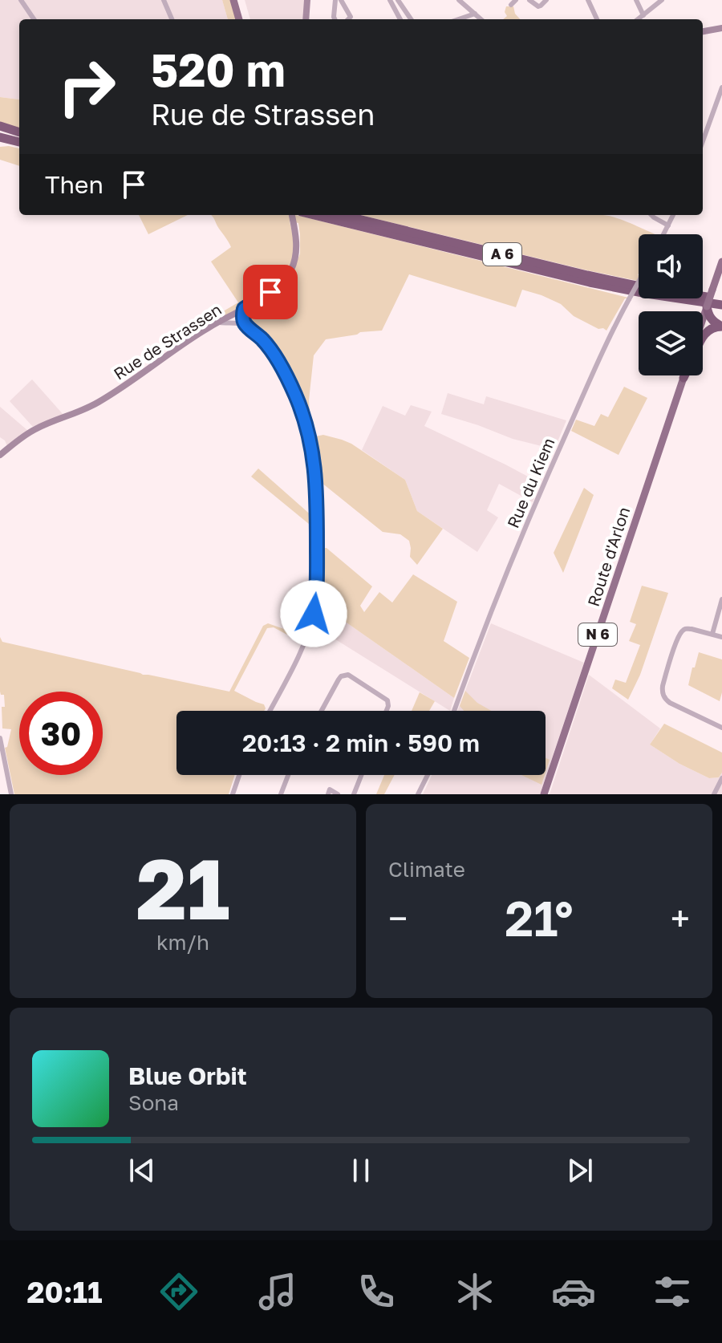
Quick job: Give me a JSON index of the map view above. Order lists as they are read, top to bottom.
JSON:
{
  "streets": {
    "highway": ["A 6"],
    "main road": ["Rue de Strassen", "Route d'Arlon", "N 6"],
    "street": ["Rue du Kiem"]
  },
  "page": {
    "turn": ["520 m", "Rue de Strassen"],
    "then": "Then",
    "limit": "30",
    "trip": "20:13 · 2 min · 590 m",
    "tile": [
      ["21", "km/h"],
      "Climate"
    ],
    "heat": ["−", "21°", "+"],
    "song": ["Blue Orbit", "Sona"],
    "tabs": "20:11"
  }
}
